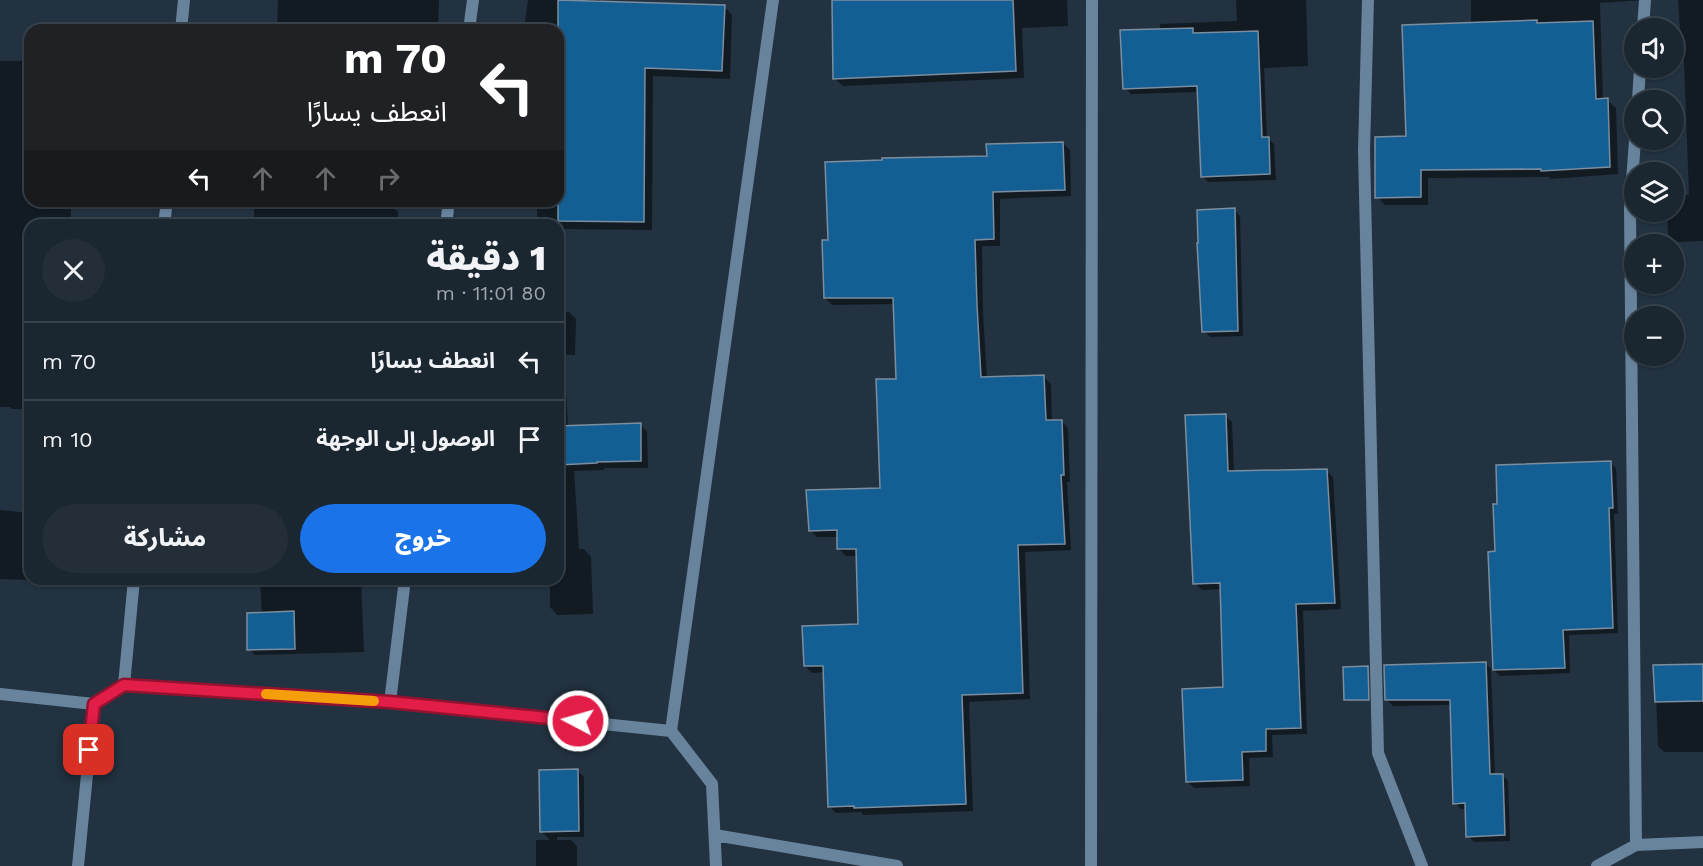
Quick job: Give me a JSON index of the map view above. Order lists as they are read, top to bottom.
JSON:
{
  "page": {
    "map_buttons": ["+", "−"],
    "turn": ["70 m", "انعطف يسارًا"],
    "heading": ["1 دقيقة", "80 m · 11:01"],
    "list": [
      {
        "name": "انعطف يسارًا",
        "value": "70 m"
      },
      {
        "name": "الوصول إلى الوجهة",
        "value": "10 m"
      }
    ],
    "buttons": ["خروج", "مشاركة"]
  }
}
